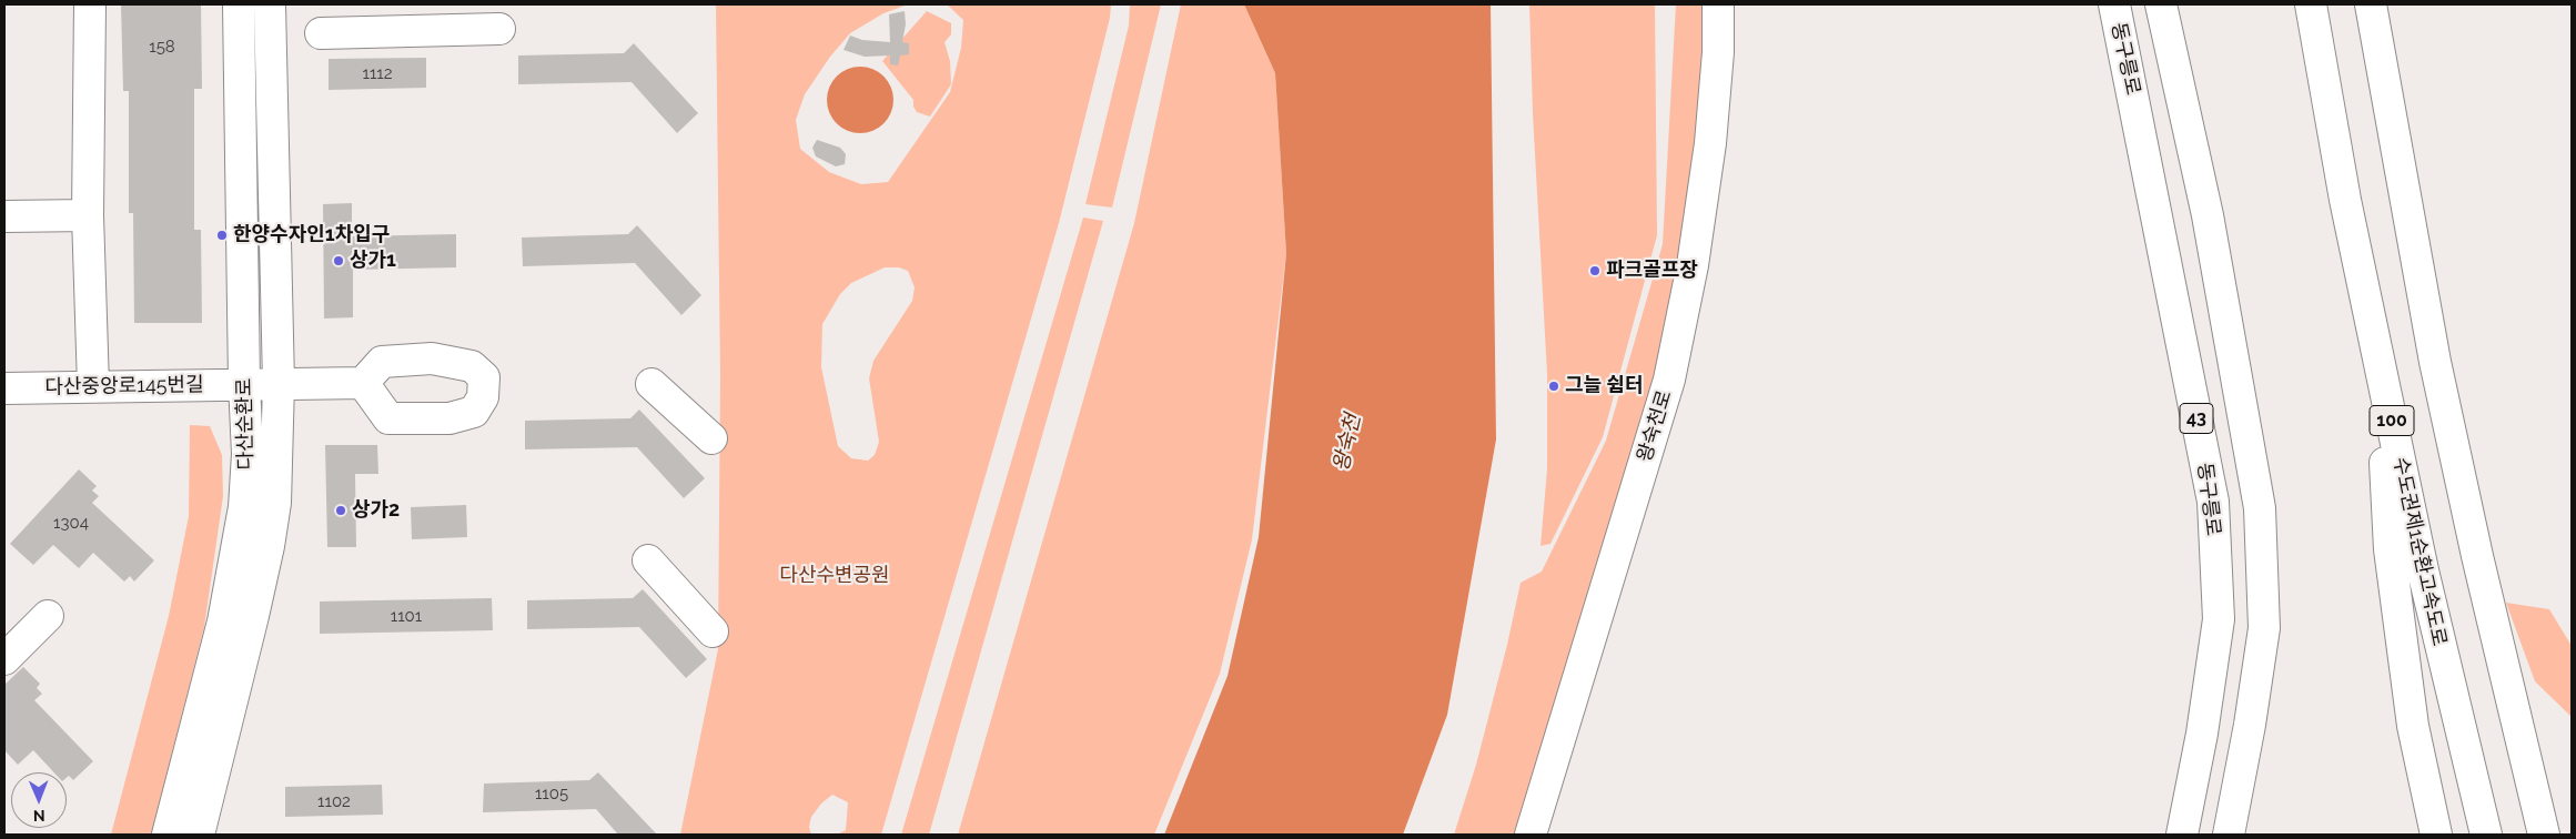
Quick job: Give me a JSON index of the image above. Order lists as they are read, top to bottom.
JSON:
{
  "streets": {
    "main road": [
      "동구릉로",
      "다산중앙로145번길",
      "43",
      "100",
      "다산순환로",
      "왕숙천로",
      "수도권제1순환고속도로"
    ]
  },
  "crossings": [
    ["다산중앙로145번길", "다산순환로"]
  ],
  "water": ["왕숙천"],
  "parks": ["다산수변공원"],
  "places": [
    "한양수자인1차입구",
    "상가1",
    "파크골프장",
    "그늘 쉼터",
    "상가2"
  ],
  "house_numbers": [
    "158",
    "1112",
    "1304",
    "1101",
    "1105",
    "1102"
  ],
  "north": "bottom"
}
